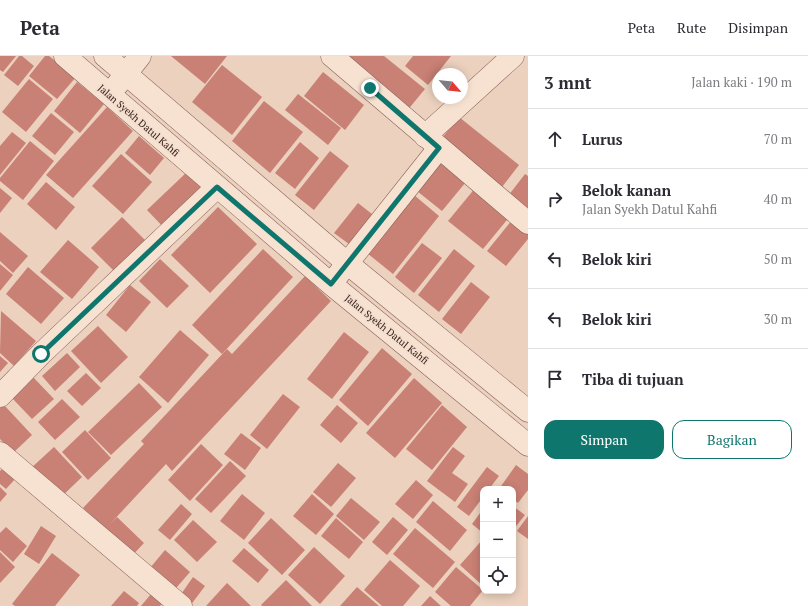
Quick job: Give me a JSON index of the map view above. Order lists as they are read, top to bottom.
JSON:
{
  "streets": {
    "street": ["Jalan Syekh Datul Kahfi"]
  },
  "north": "bottom right",
  "page": {
    "header": "Peta",
    "nav": ["Peta", "Rute", "Disimpan"],
    "heading": ["3 mnt", "Jalan kaki · 190 m"],
    "list": [
      ["Lurus", "70 m"],
      ["Belok kanan", "Jalan Syekh Datul Kahfi", "40 m"],
      ["Belok kiri", "50 m"],
      ["Belok kiri", "30 m"],
      "Tiba di tujuan"
    ],
    "buttons": ["Simpan", "Bagikan"],
    "map_buttons": ["+", "−"]
  }
}
